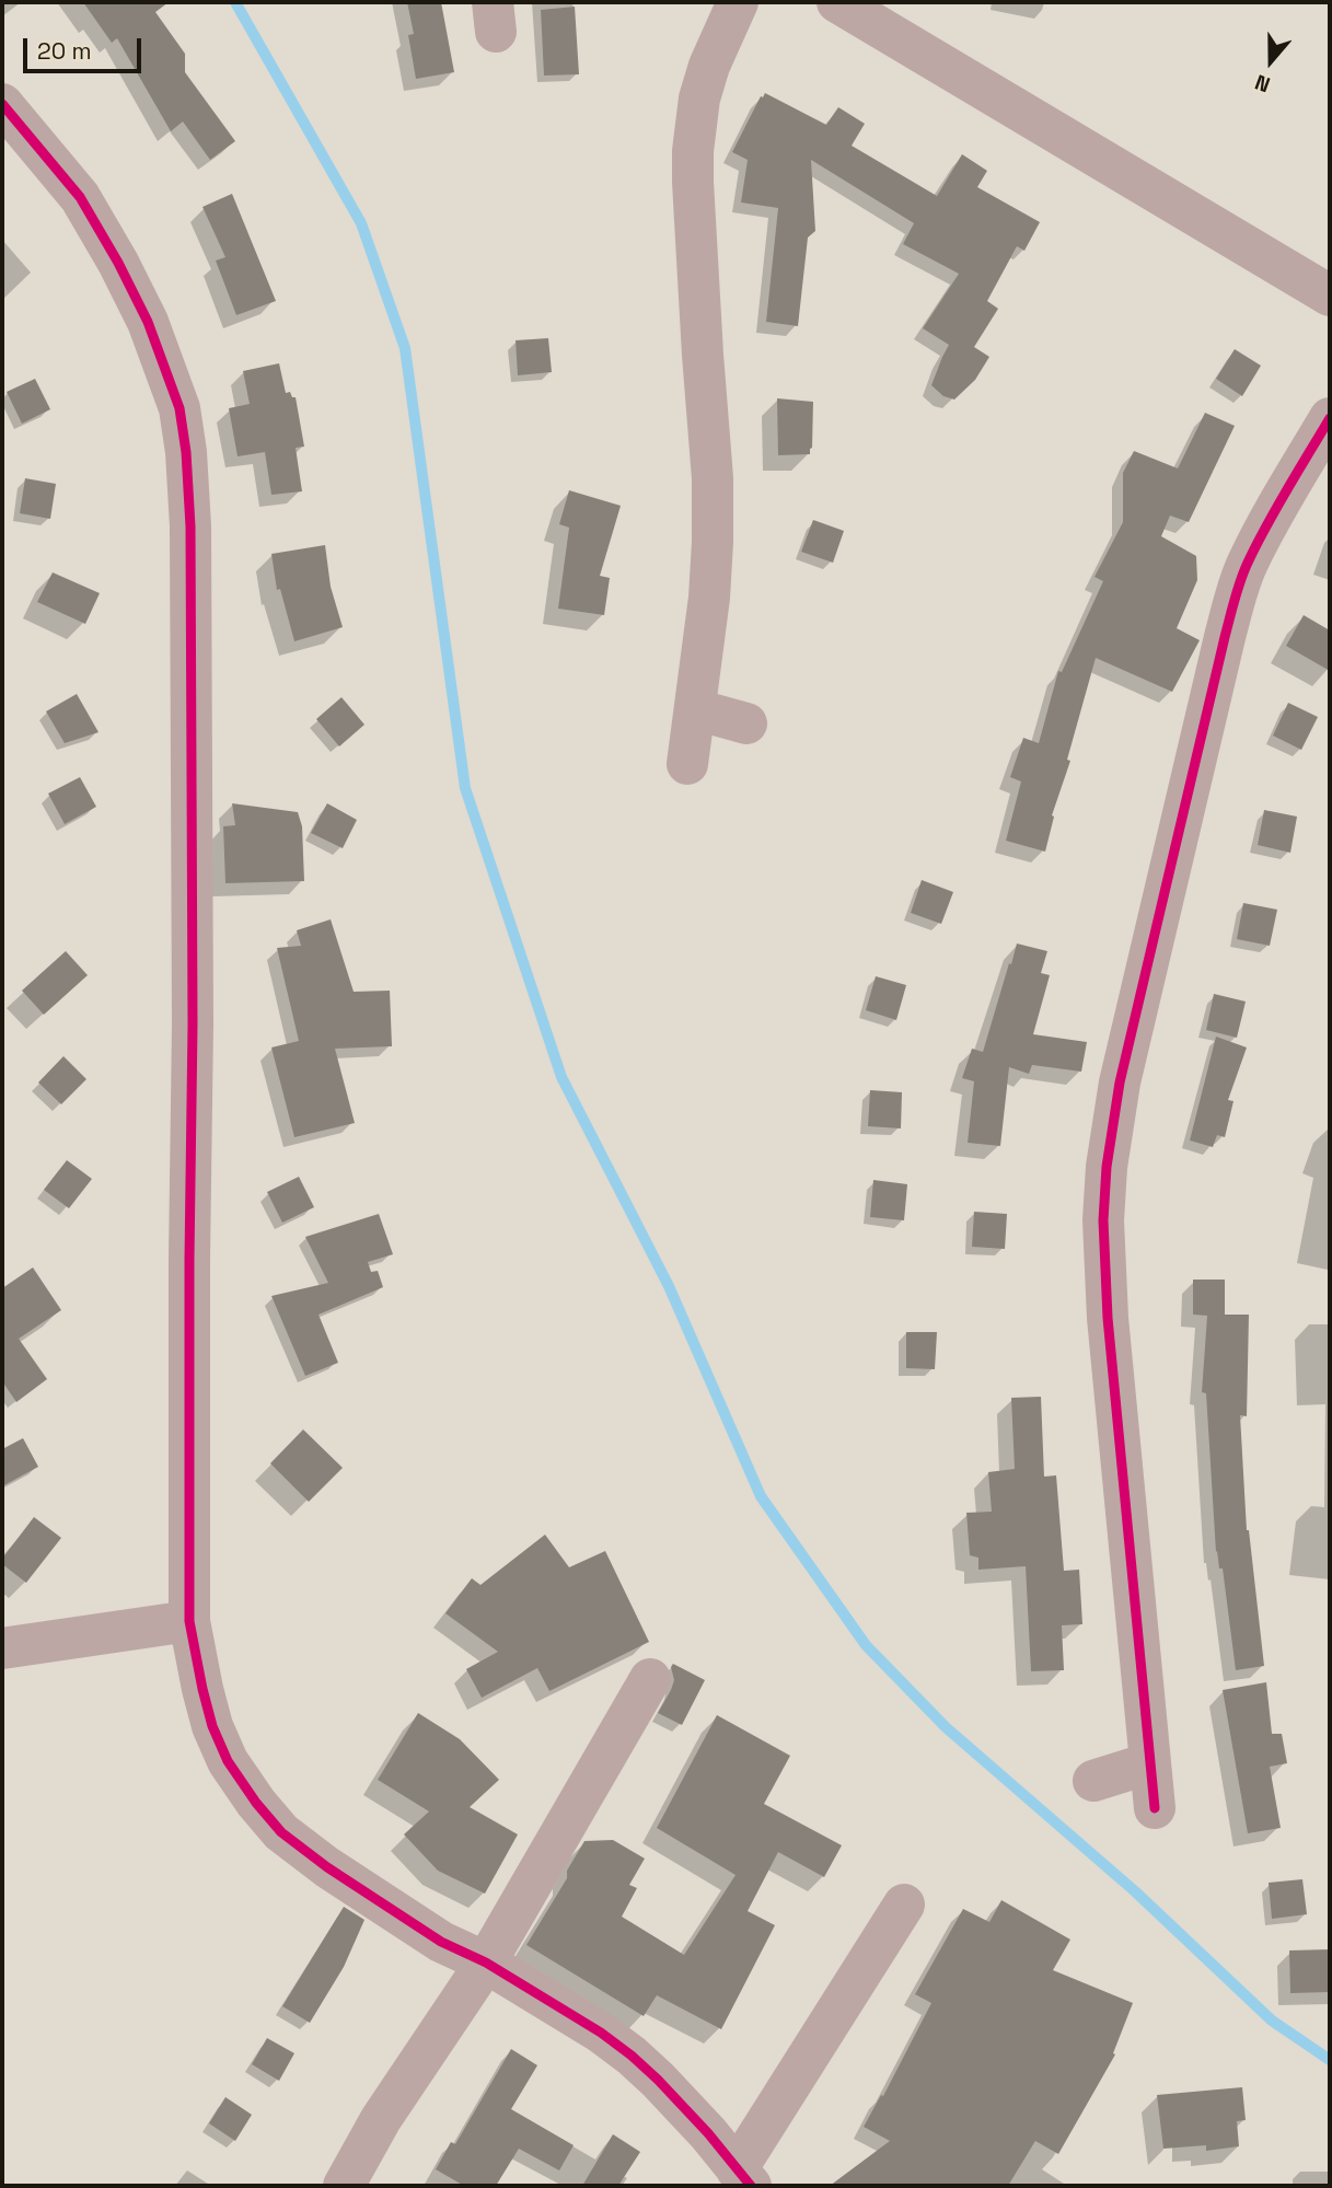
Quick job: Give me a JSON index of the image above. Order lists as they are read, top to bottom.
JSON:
{
  "scale_bar": "20 m",
  "north": "bottom"
}
